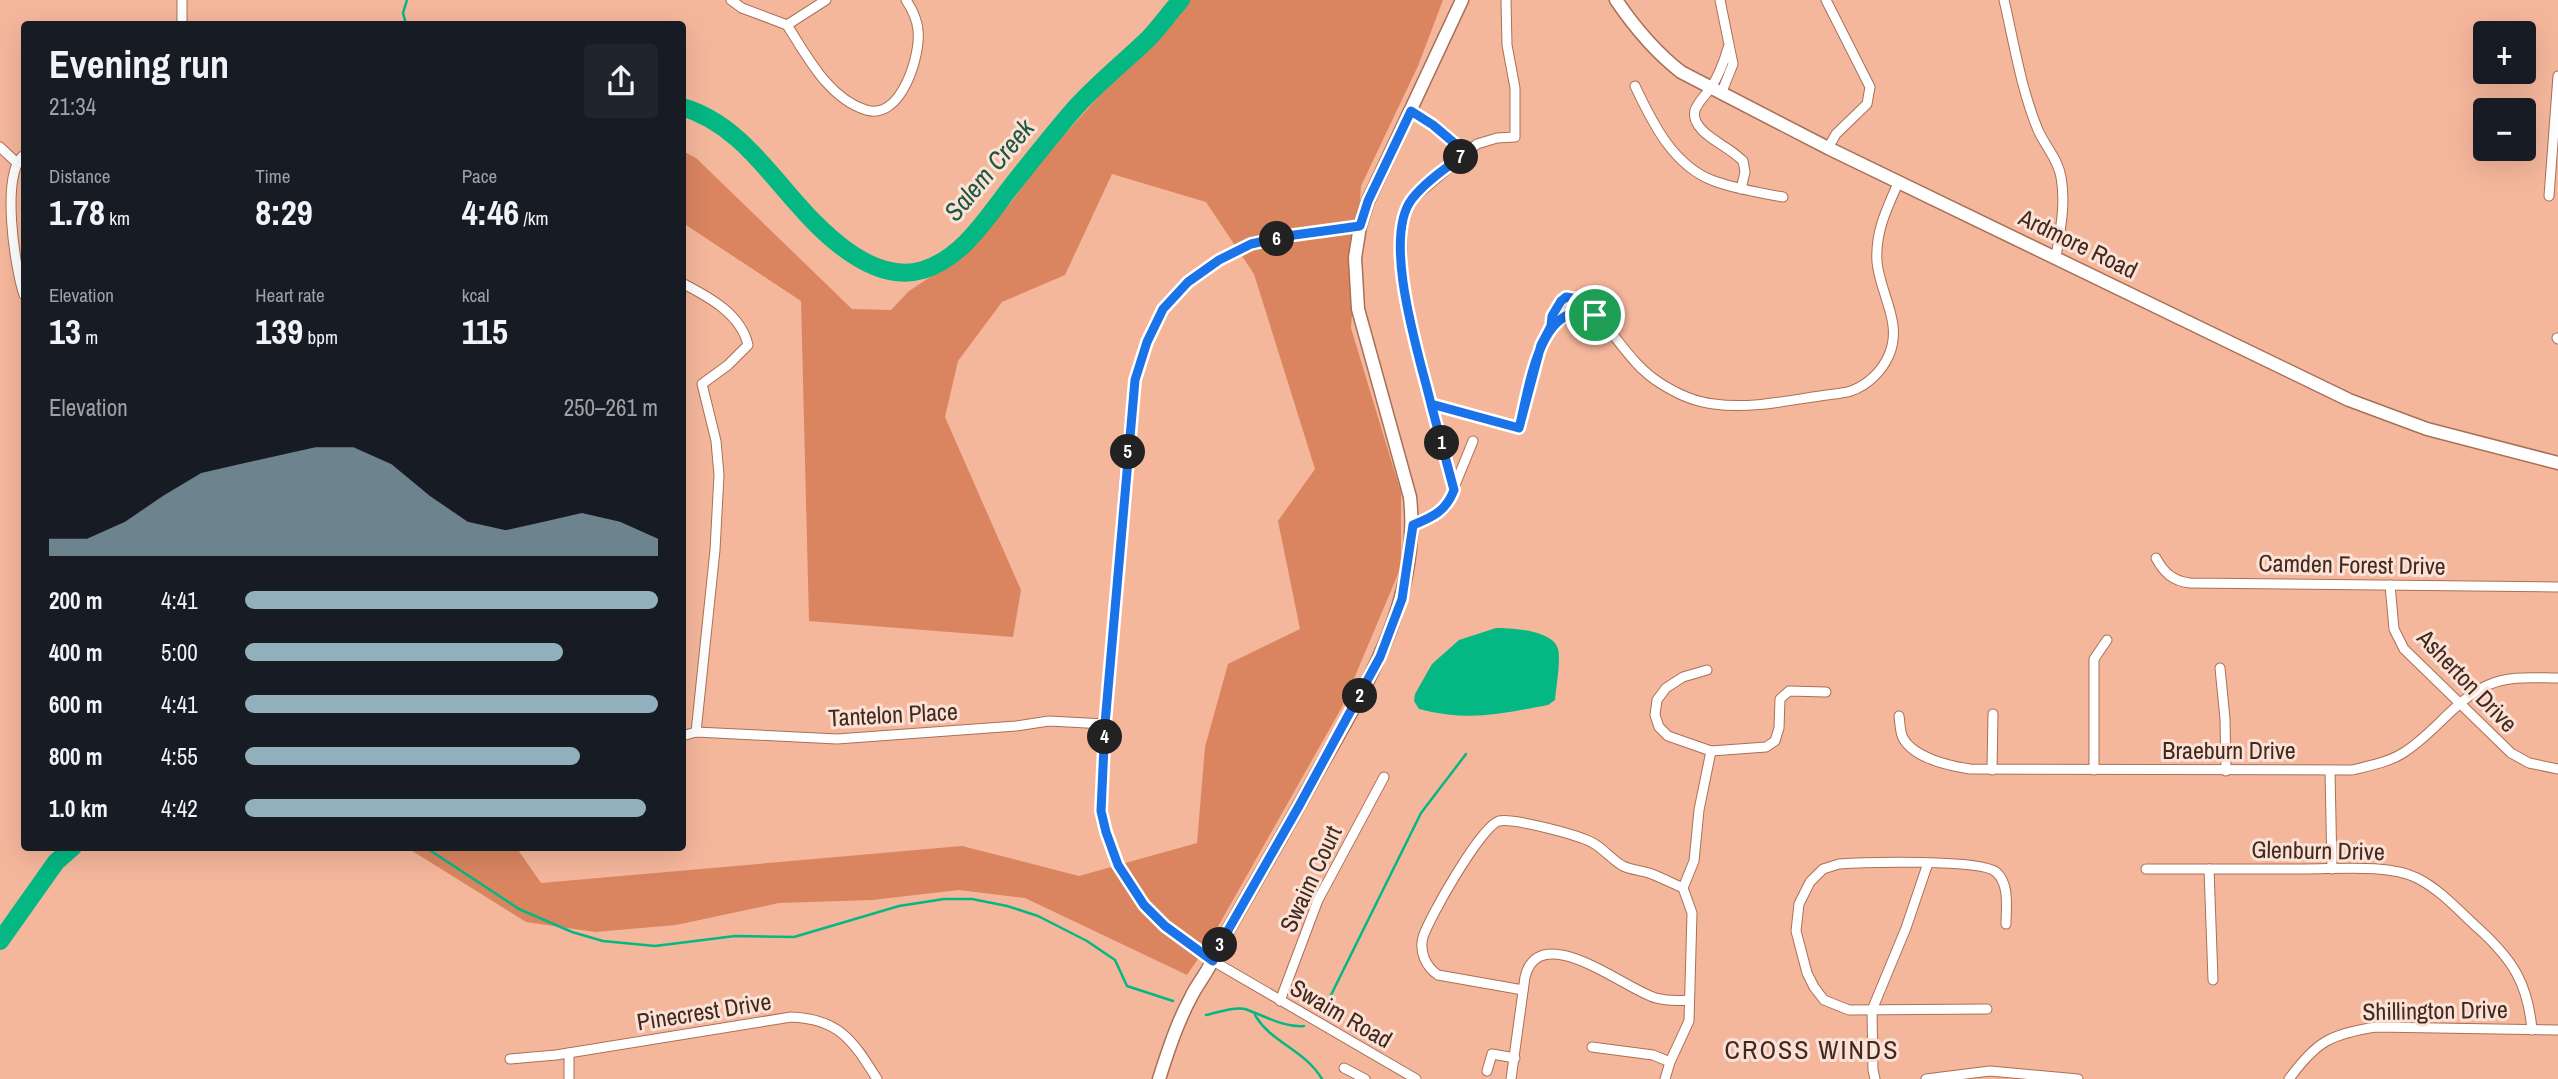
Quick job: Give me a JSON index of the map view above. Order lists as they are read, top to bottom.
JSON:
{
  "streets": {
    "main road": ["Ardmore Road"],
    "street": [
      "Camden Forest Drive",
      "Asherton Drive",
      "Tantelon Place",
      "Braeburn Drive",
      "Glenburn Drive",
      "Swaim Court",
      "Shillington Drive",
      "Pinecrest Drive",
      "Swaim Road"
    ]
  },
  "crossings": [
    ["Camden Forest Drive", "Asherton Drive"],
    ["Asherton Drive", "Braeburn Drive"],
    ["Tantelon Place", "Swaim Road"],
    ["Glenburn Drive", "Shillington Drive"],
    ["Swaim Court", "Swaim Road"]
  ],
  "districts": ["CROSS WINDS"],
  "water": ["Salem Creek"],
  "page": {
    "map_buttons": ["+", "−"],
    "heading": ["Evening run", "21:34"],
    "pins": [
      "7",
      "6",
      "1",
      "5",
      "2",
      "4",
      "3"
    ],
    "stats": [
      ["Distance", "1.78 km"],
      ["Time", "8:29"],
      ["Pace", "4:46 /km"],
      ["Elevation", "13 m"],
      ["Heart rate", "139 bpm"],
      ["kcal", "115"]
    ],
    "chart": ["Elevation", "250–261 m"],
    "list": [
      {
        "name": "200 m",
        "note": "4:41"
      },
      {
        "name": "400 m",
        "note": "5:00"
      },
      {
        "name": "600 m",
        "note": "4:41"
      },
      {
        "name": "800 m",
        "note": "4:55"
      },
      {
        "name": "1.0 km",
        "note": "4:42"
      }
    ]
  }
}
